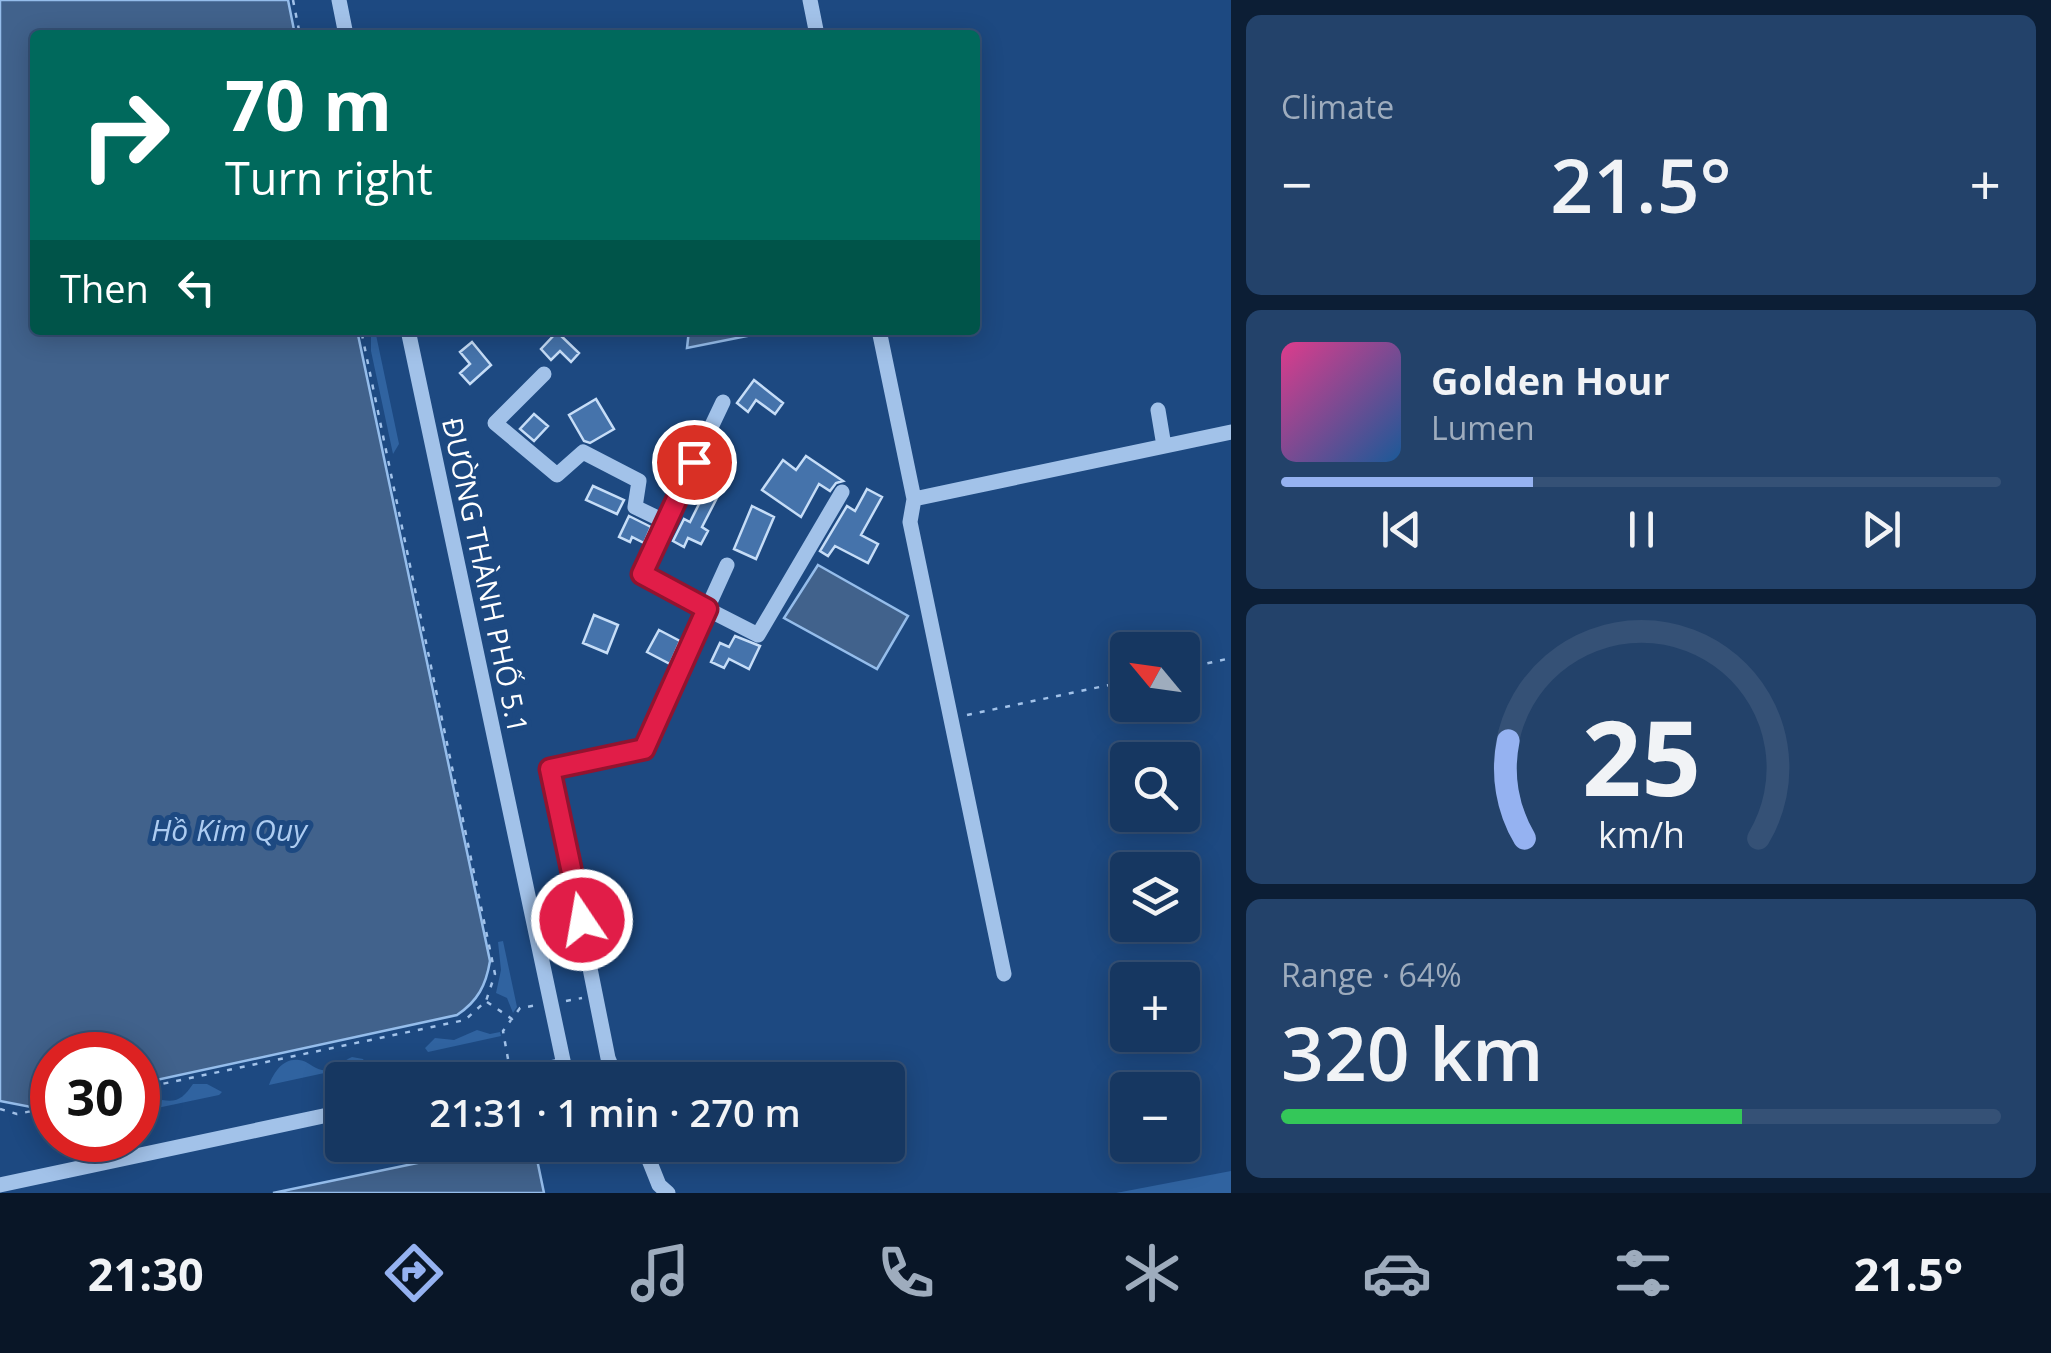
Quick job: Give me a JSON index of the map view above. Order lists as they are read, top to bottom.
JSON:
{
  "streets": {
    "street": ["ĐƯỜNG THÀNH PHỐ 5.1"]
  },
  "water": ["Hồ Kim Quy"],
  "north": "top left",
  "page": {
    "tile": [
      "Climate",
      ["Range · 64%", "320 km"]
    ],
    "turn": ["70 m", "Turn right"],
    "heat": ["−", "21.5°", "+"],
    "then": "Then",
    "song": ["Golden Hour", "Lumen"],
    "map_buttons": ["+", "−"],
    "limit": "30",
    "trip": "21:31 · 1 min · 270 m",
    "tabs": ["21:30", "21.5°"],
    "gauge": ["25", "km/h"]
  }
}
